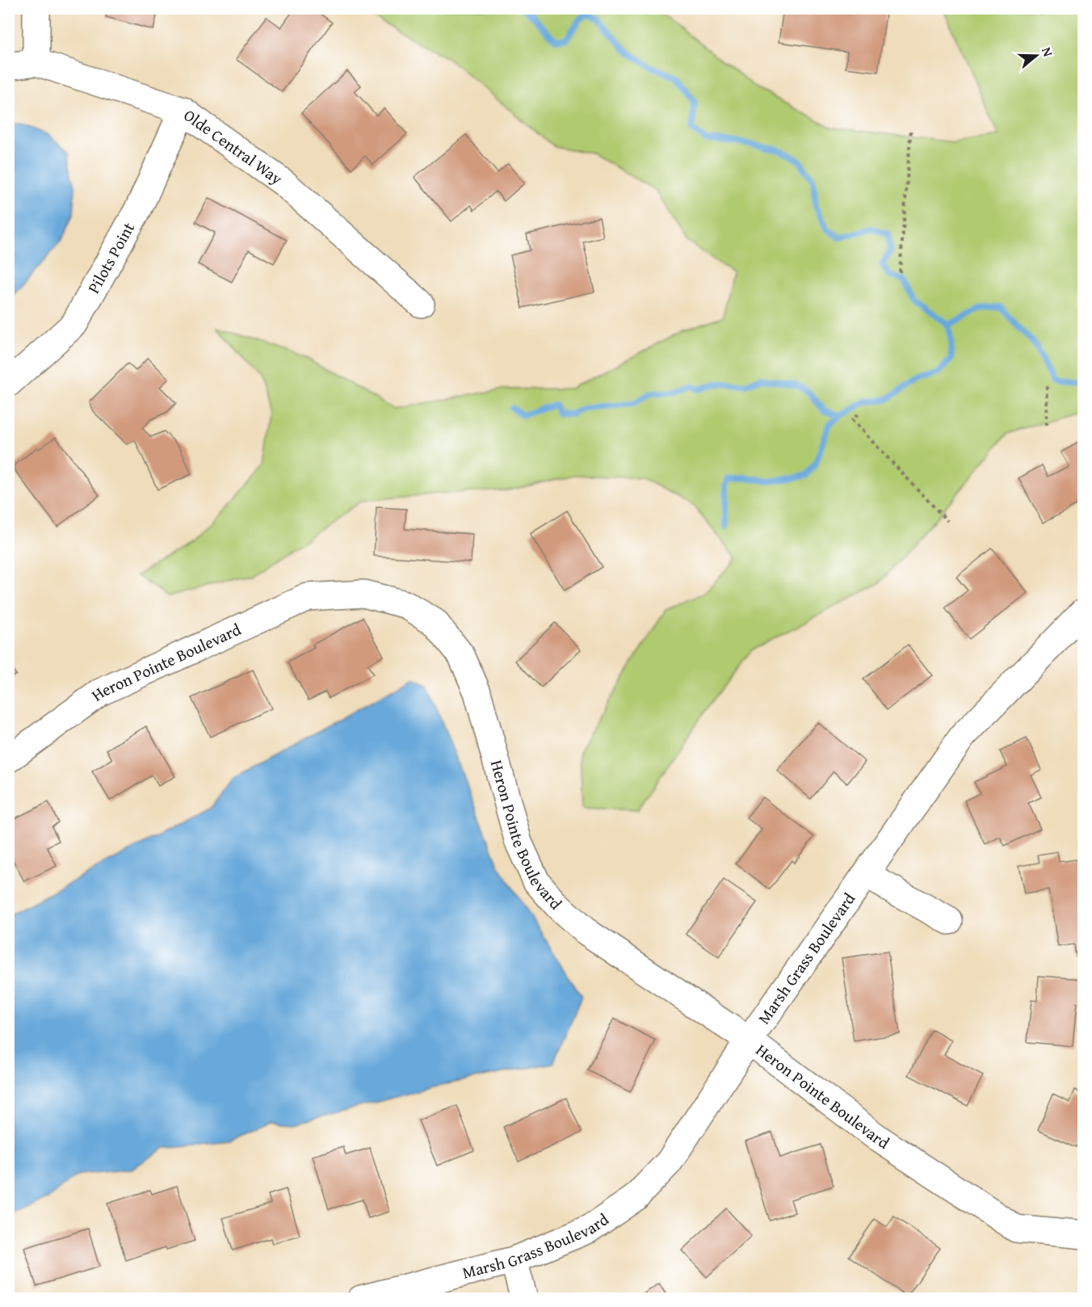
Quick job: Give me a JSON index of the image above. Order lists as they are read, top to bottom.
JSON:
{
  "streets": {
    "street": [
      "Olde Central Way",
      "Pilots Point",
      "Heron Pointe Boulevard",
      "Marsh Grass Boulevard"
    ]
  },
  "crossings": [
    ["Olde Central Way", "Pilots Point"],
    ["Heron Pointe Boulevard", "Marsh Grass Boulevard"]
  ],
  "north": "right"
}
